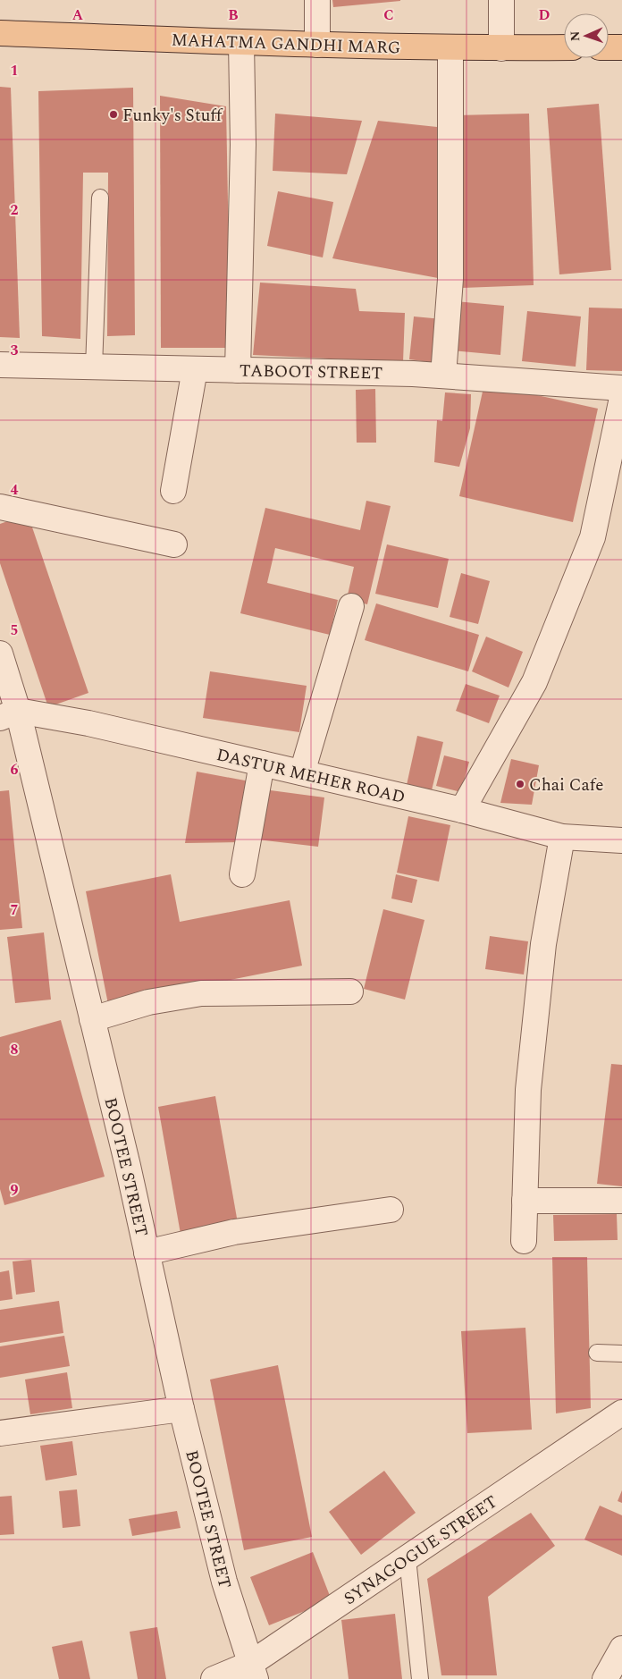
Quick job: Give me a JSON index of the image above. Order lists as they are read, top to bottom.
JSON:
{
  "streets": {
    "main road": ["MAHATMA GANDHI MARG"],
    "street": [
      "TABOOT STREET",
      "DASTUR MEHER ROAD",
      "BOOTEE STREET",
      "SYNAGOGUE STREET"
    ]
  },
  "crossings": [
    ["DASTUR MEHER ROAD", "BOOTEE STREET"],
    ["BOOTEE STREET", "SYNAGOGUE STREET"]
  ],
  "places": ["Funky's Stuff", "Chai Cafe"],
  "north": "left",
  "grid": {
    "columns": [
      "A",
      "B",
      "C",
      "D"
    ],
    "rows": [
      "1",
      "2",
      "3",
      "4",
      "5",
      "6",
      "7",
      "8",
      "9"
    ]
  }
}
